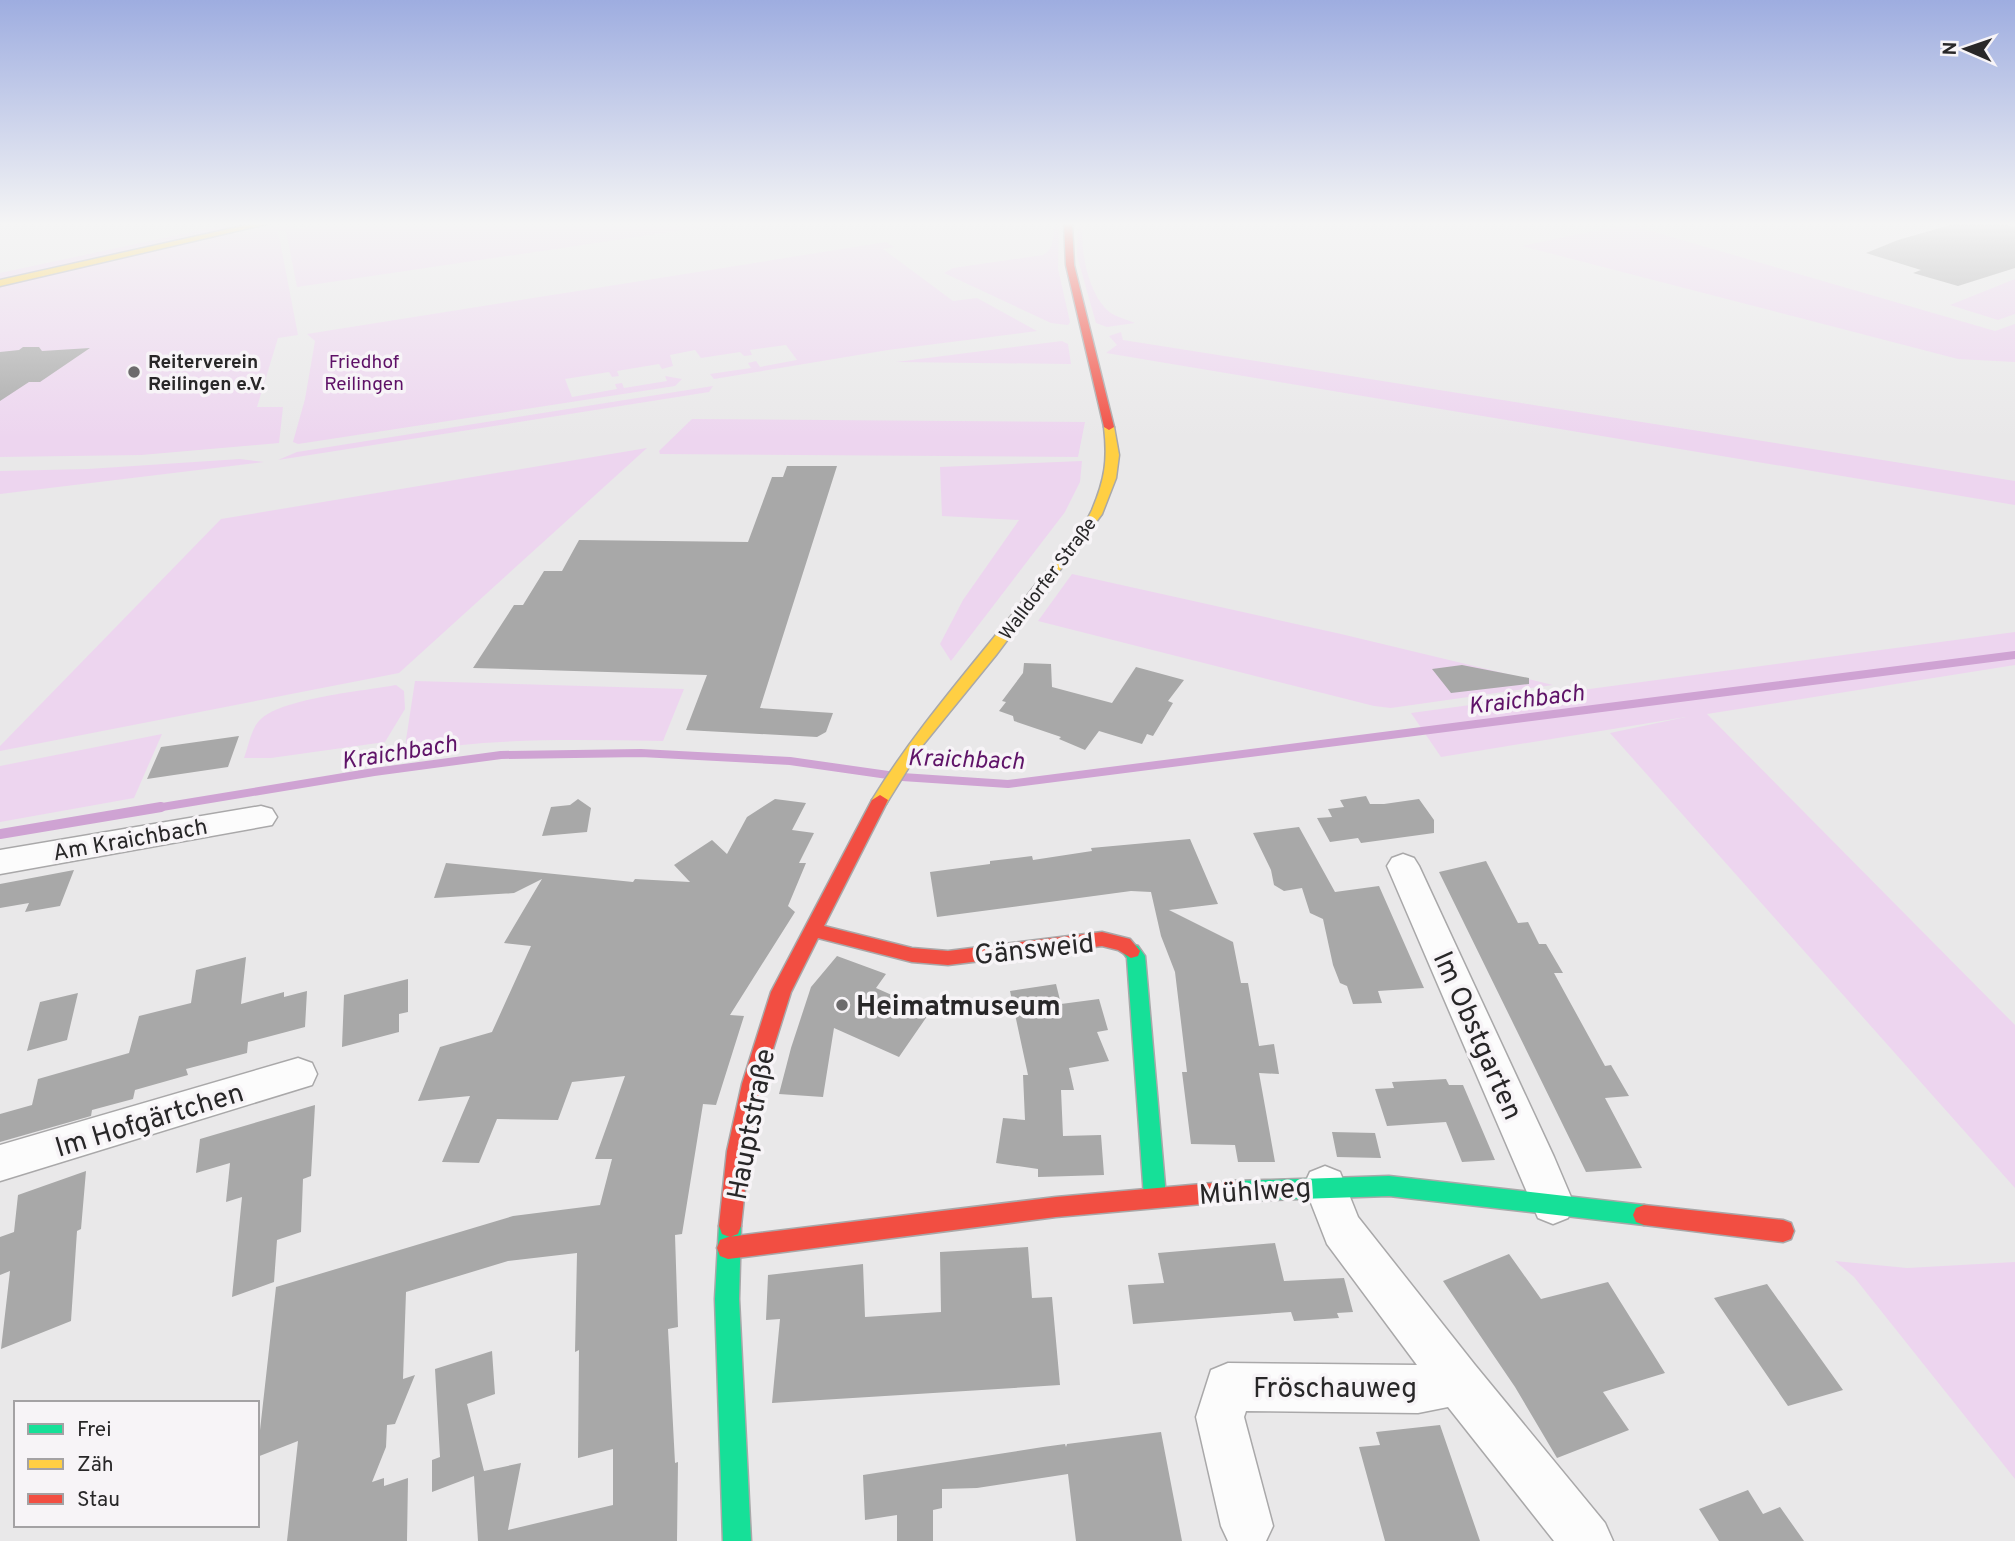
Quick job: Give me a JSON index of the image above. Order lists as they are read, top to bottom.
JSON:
{
  "streets": {
    "street": [
      "Walldorfer Straße",
      "Am Kraichbach",
      "Gänsweid",
      "Im Obstgarten",
      "Im Hofgärtchen",
      "Hauptstraße",
      "Mühlweg",
      "Fröschauweg"
    ]
  },
  "crossings": [
    ["Walldorfer Straße", "Hauptstraße"],
    ["Gänsweid", "Hauptstraße"],
    ["Gänsweid", "Mühlweg"],
    ["Im Obstgarten", "Mühlweg"],
    ["Hauptstraße", "Mühlweg"],
    ["Mühlweg", "Fröschauweg"]
  ],
  "water": ["Kraichbach"],
  "parks": ["Friedhof Reilingen"],
  "places": ["Reiterverein Reilingen e.V.", "Heimatmuseum"],
  "legend": ["Frei", "Zäh", "Stau"],
  "north": "left"
}
